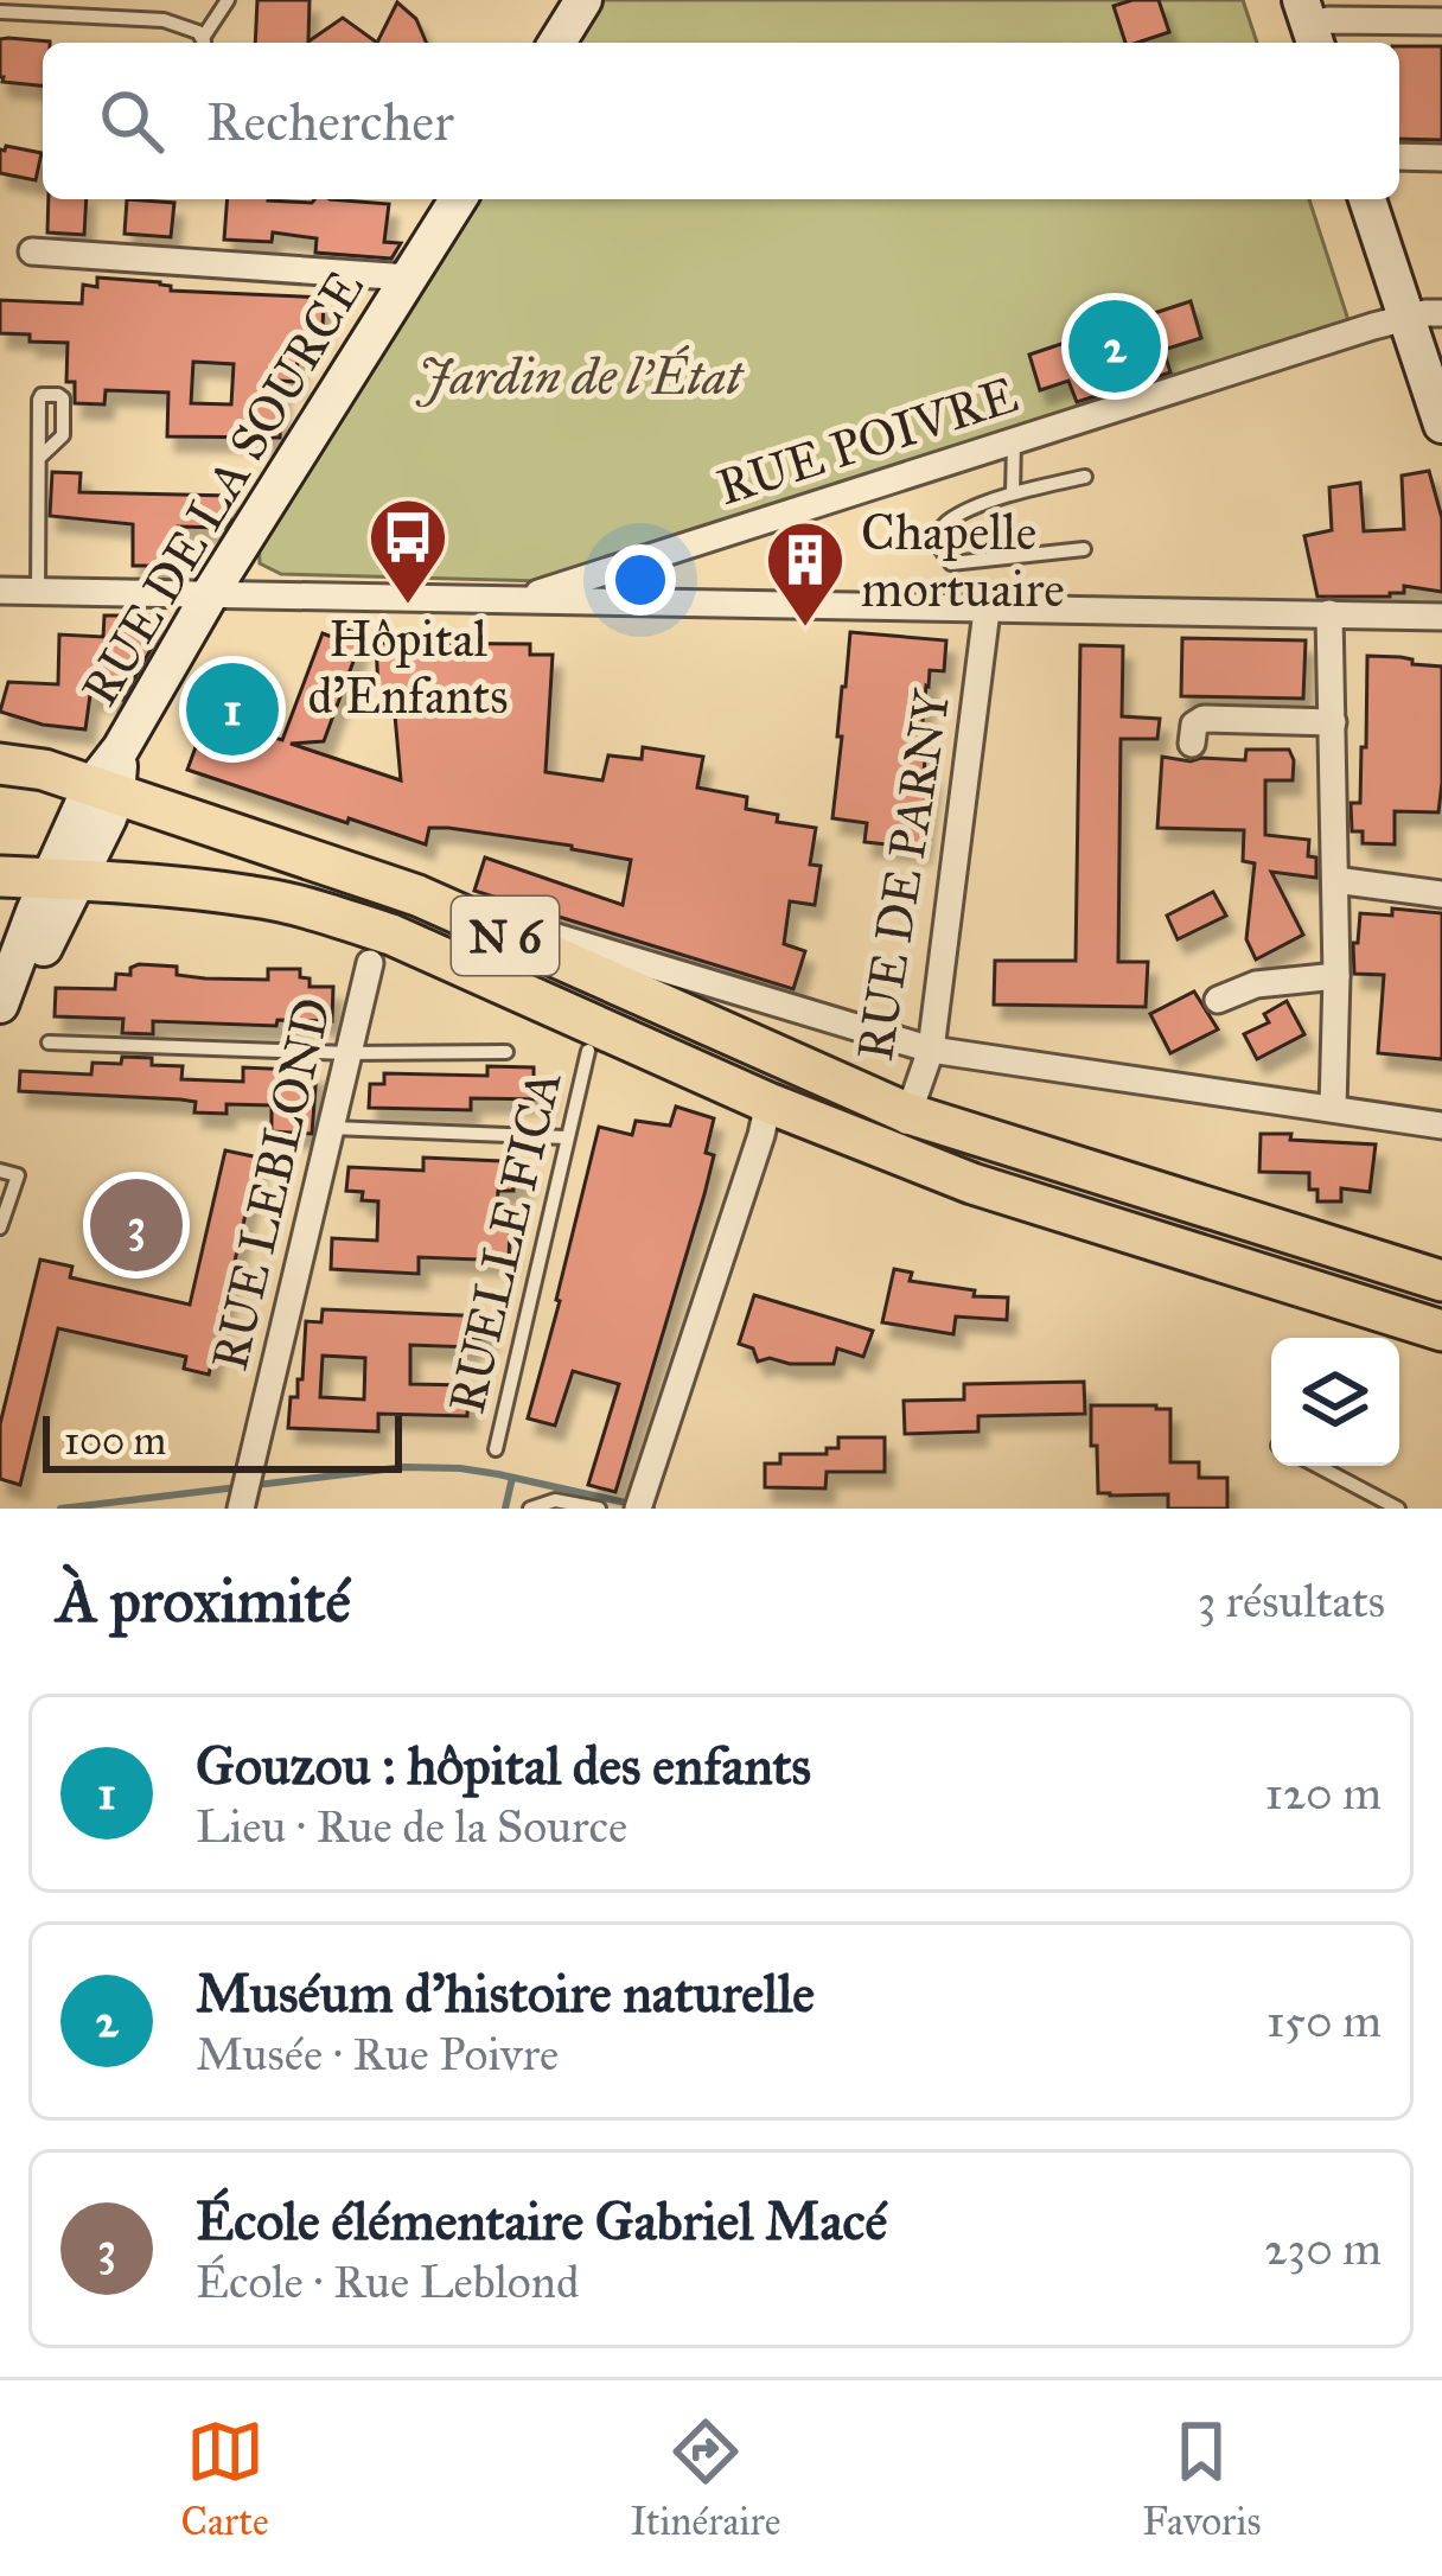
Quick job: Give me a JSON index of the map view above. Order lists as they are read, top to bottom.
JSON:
{
  "streets": {
    "main road": ["RUE DE LA SOURCE", "N 6"],
    "street": ["RUE POIVRE", "RUE DE PARNY", "RUE LEBLOND"],
    "lane": ["RUELLE FICA"]
  },
  "crossings": [
    ["RUE DE LA SOURCE", "N 6"],
    ["RUE DE PARNY", "N 6"]
  ],
  "parks": ["Jardin de l'État"],
  "places": {
    "bus stop": ["Hôpital d'Enfants"],
    "building": ["Chapelle mortuaire"]
  },
  "scale_bar": "100 m",
  "page": {
    "search": "Rechercher",
    "pins": ["2", "1", "3"],
    "scale": "100 m",
    "heading": ["À proximité", "3 résultats"],
    "list": [
      {
        "mark": "1",
        "name": "Gouzou : hôpital des enfants",
        "note": "Lieu · Rue de la Source",
        "value": "120 m"
      },
      {
        "mark": "2",
        "name": "Muséum d'histoire naturelle",
        "note": "Musée · Rue Poivre",
        "value": "150 m"
      },
      {
        "mark": "3",
        "name": "École élémentaire Gabriel Macé",
        "note": "École · Rue Leblond",
        "value": "230 m"
      }
    ],
    "nav": ["Carte", "Itinéraire", "Favoris"]
  }
}
